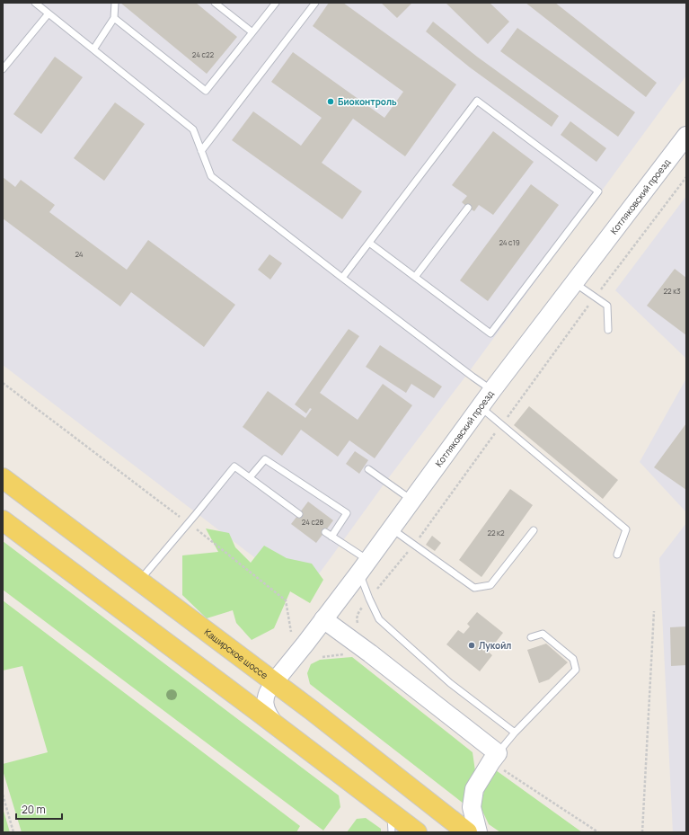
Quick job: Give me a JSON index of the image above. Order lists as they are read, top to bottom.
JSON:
{
  "streets": {
    "main road": ["Котляковский проезд", "Каширское шоссе"]
  },
  "crossings": [
    ["Котляковский проезд", "Каширское шоссе"]
  ],
  "places": ["Биоконтроль", "Лукойл"],
  "house_numbers": [
    "24 с22",
    "24 с19",
    "24",
    "22 к3",
    "24 с28",
    "22 к2"
  ],
  "scale_bar": "20 m"
}
